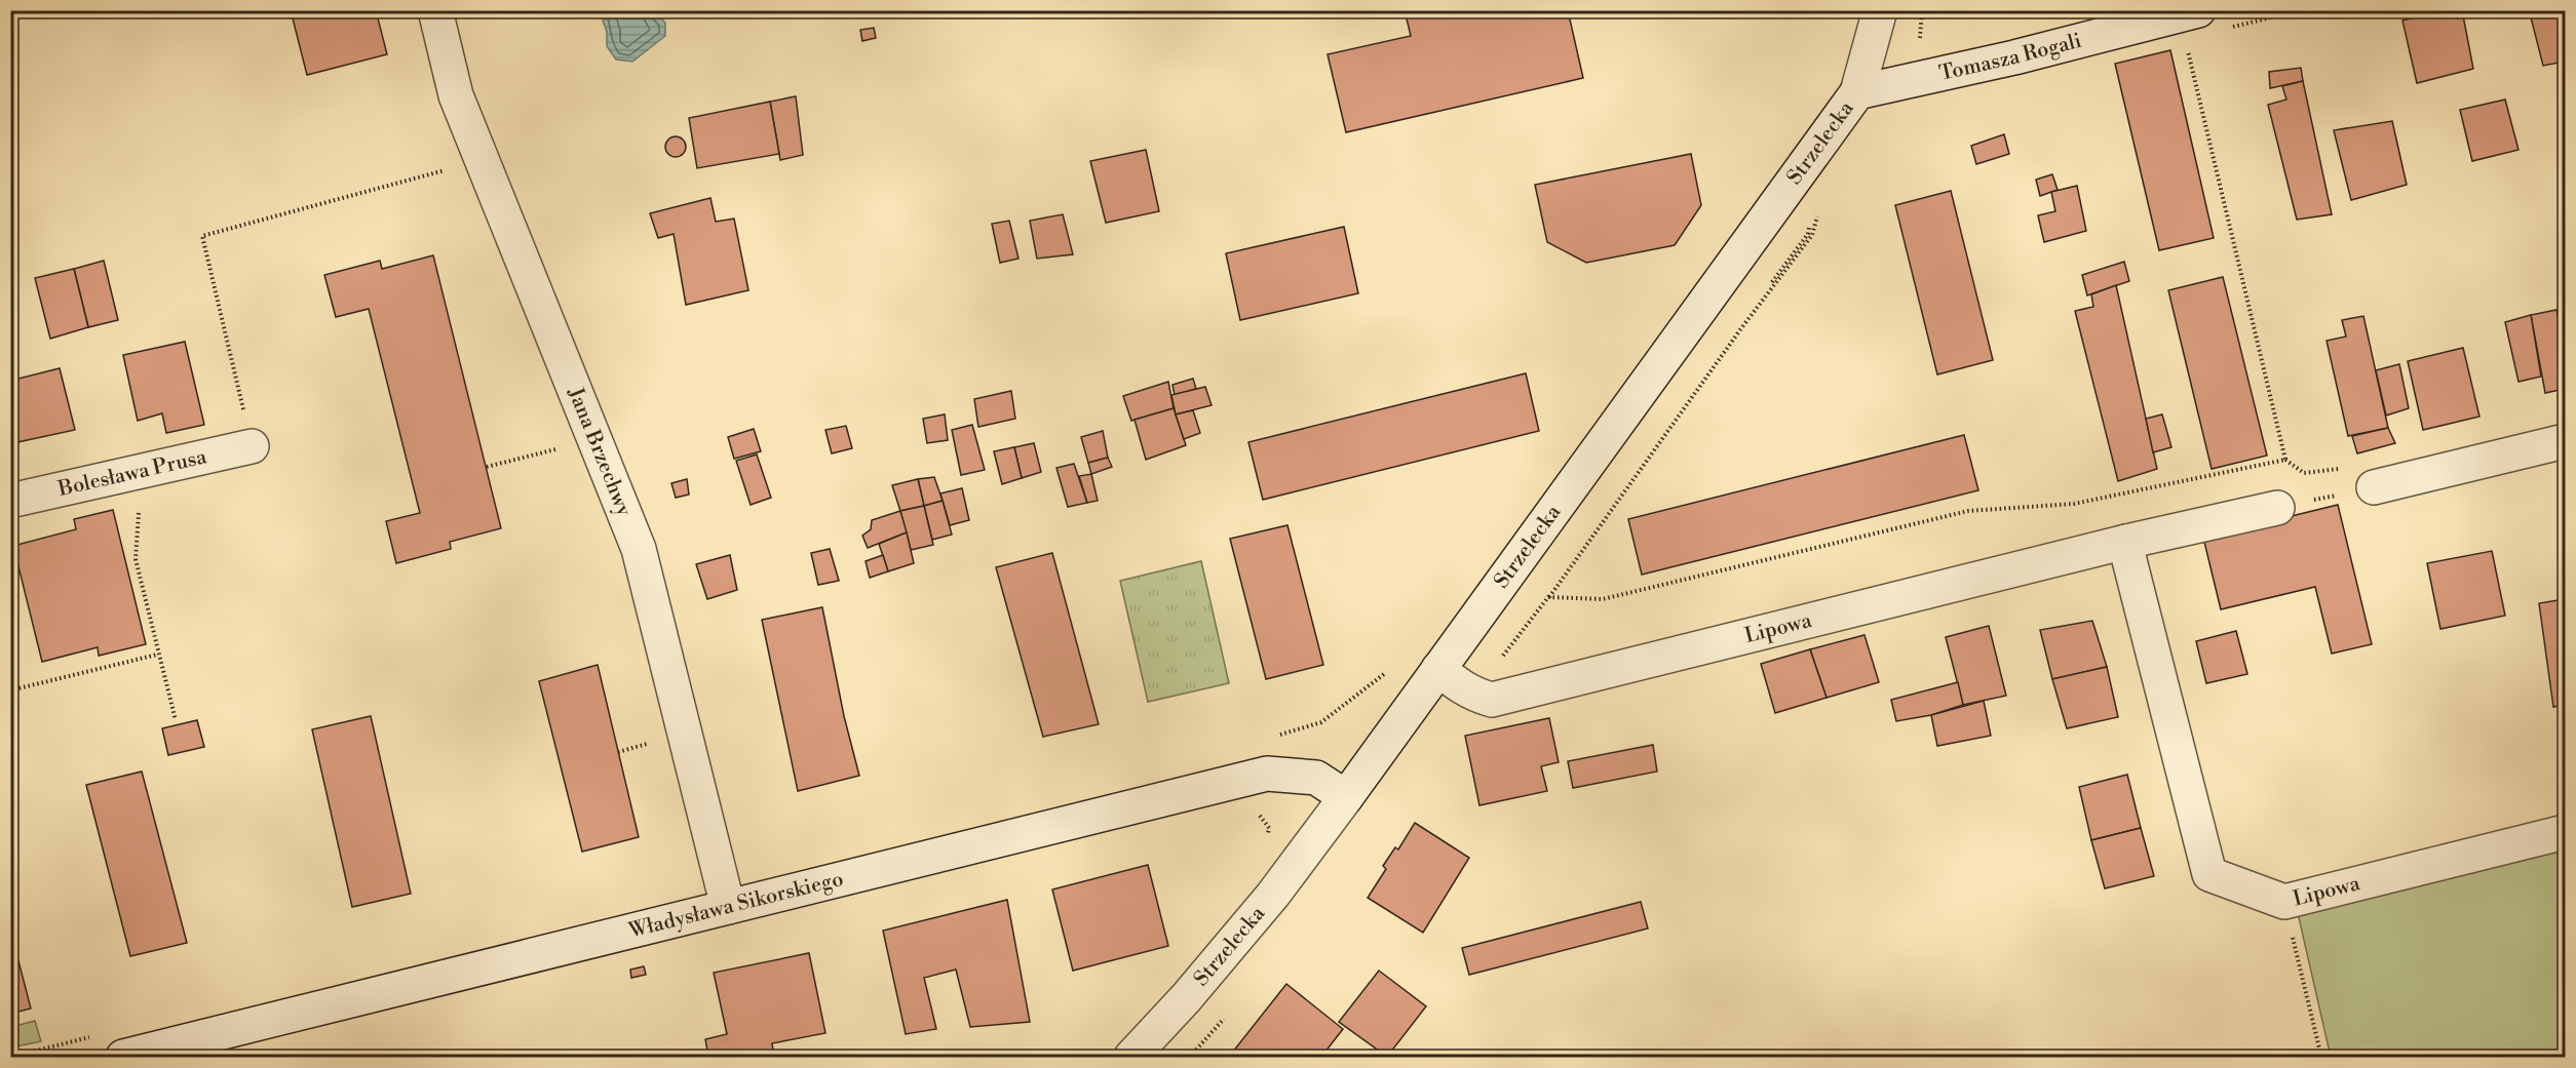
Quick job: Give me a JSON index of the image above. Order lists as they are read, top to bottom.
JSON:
{
  "streets": {
    "street": [
      "Tomasza Rogali",
      "Strzelecka",
      "Jana Brzechwy",
      "Bolesława Prusa",
      "Lipowa",
      "Władysława Sikorskiego"
    ]
  },
  "crossings": [
    ["Tomasza Rogali", "Strzelecka"],
    ["Strzelecka", "Lipowa"],
    ["Strzelecka", "Władysława Sikorskiego"],
    ["Jana Brzechwy", "Władysława Sikorskiego"]
  ]
}
